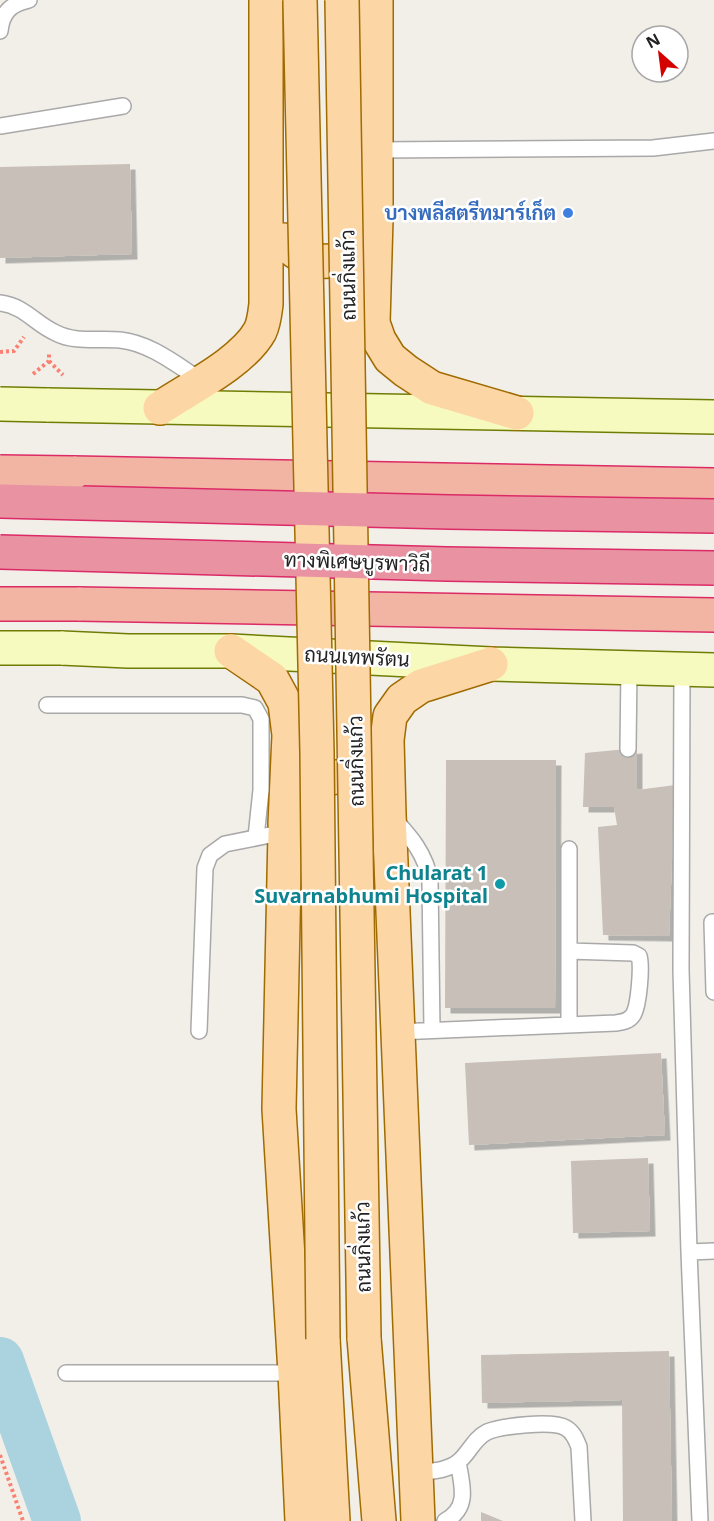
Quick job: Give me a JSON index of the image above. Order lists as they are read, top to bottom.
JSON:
{
  "streets": {
    "highway": ["ทางพิเศษบูรพาวิถี"],
    "main road": ["ถนนกิ่งแก้ว", "ถนนเทพรัตน"]
  },
  "places": ["บางพลีสตรีทมาร์เก็ต", "Chularat 1 Suvarnabhumi Hospital"],
  "north": "top left"
}
